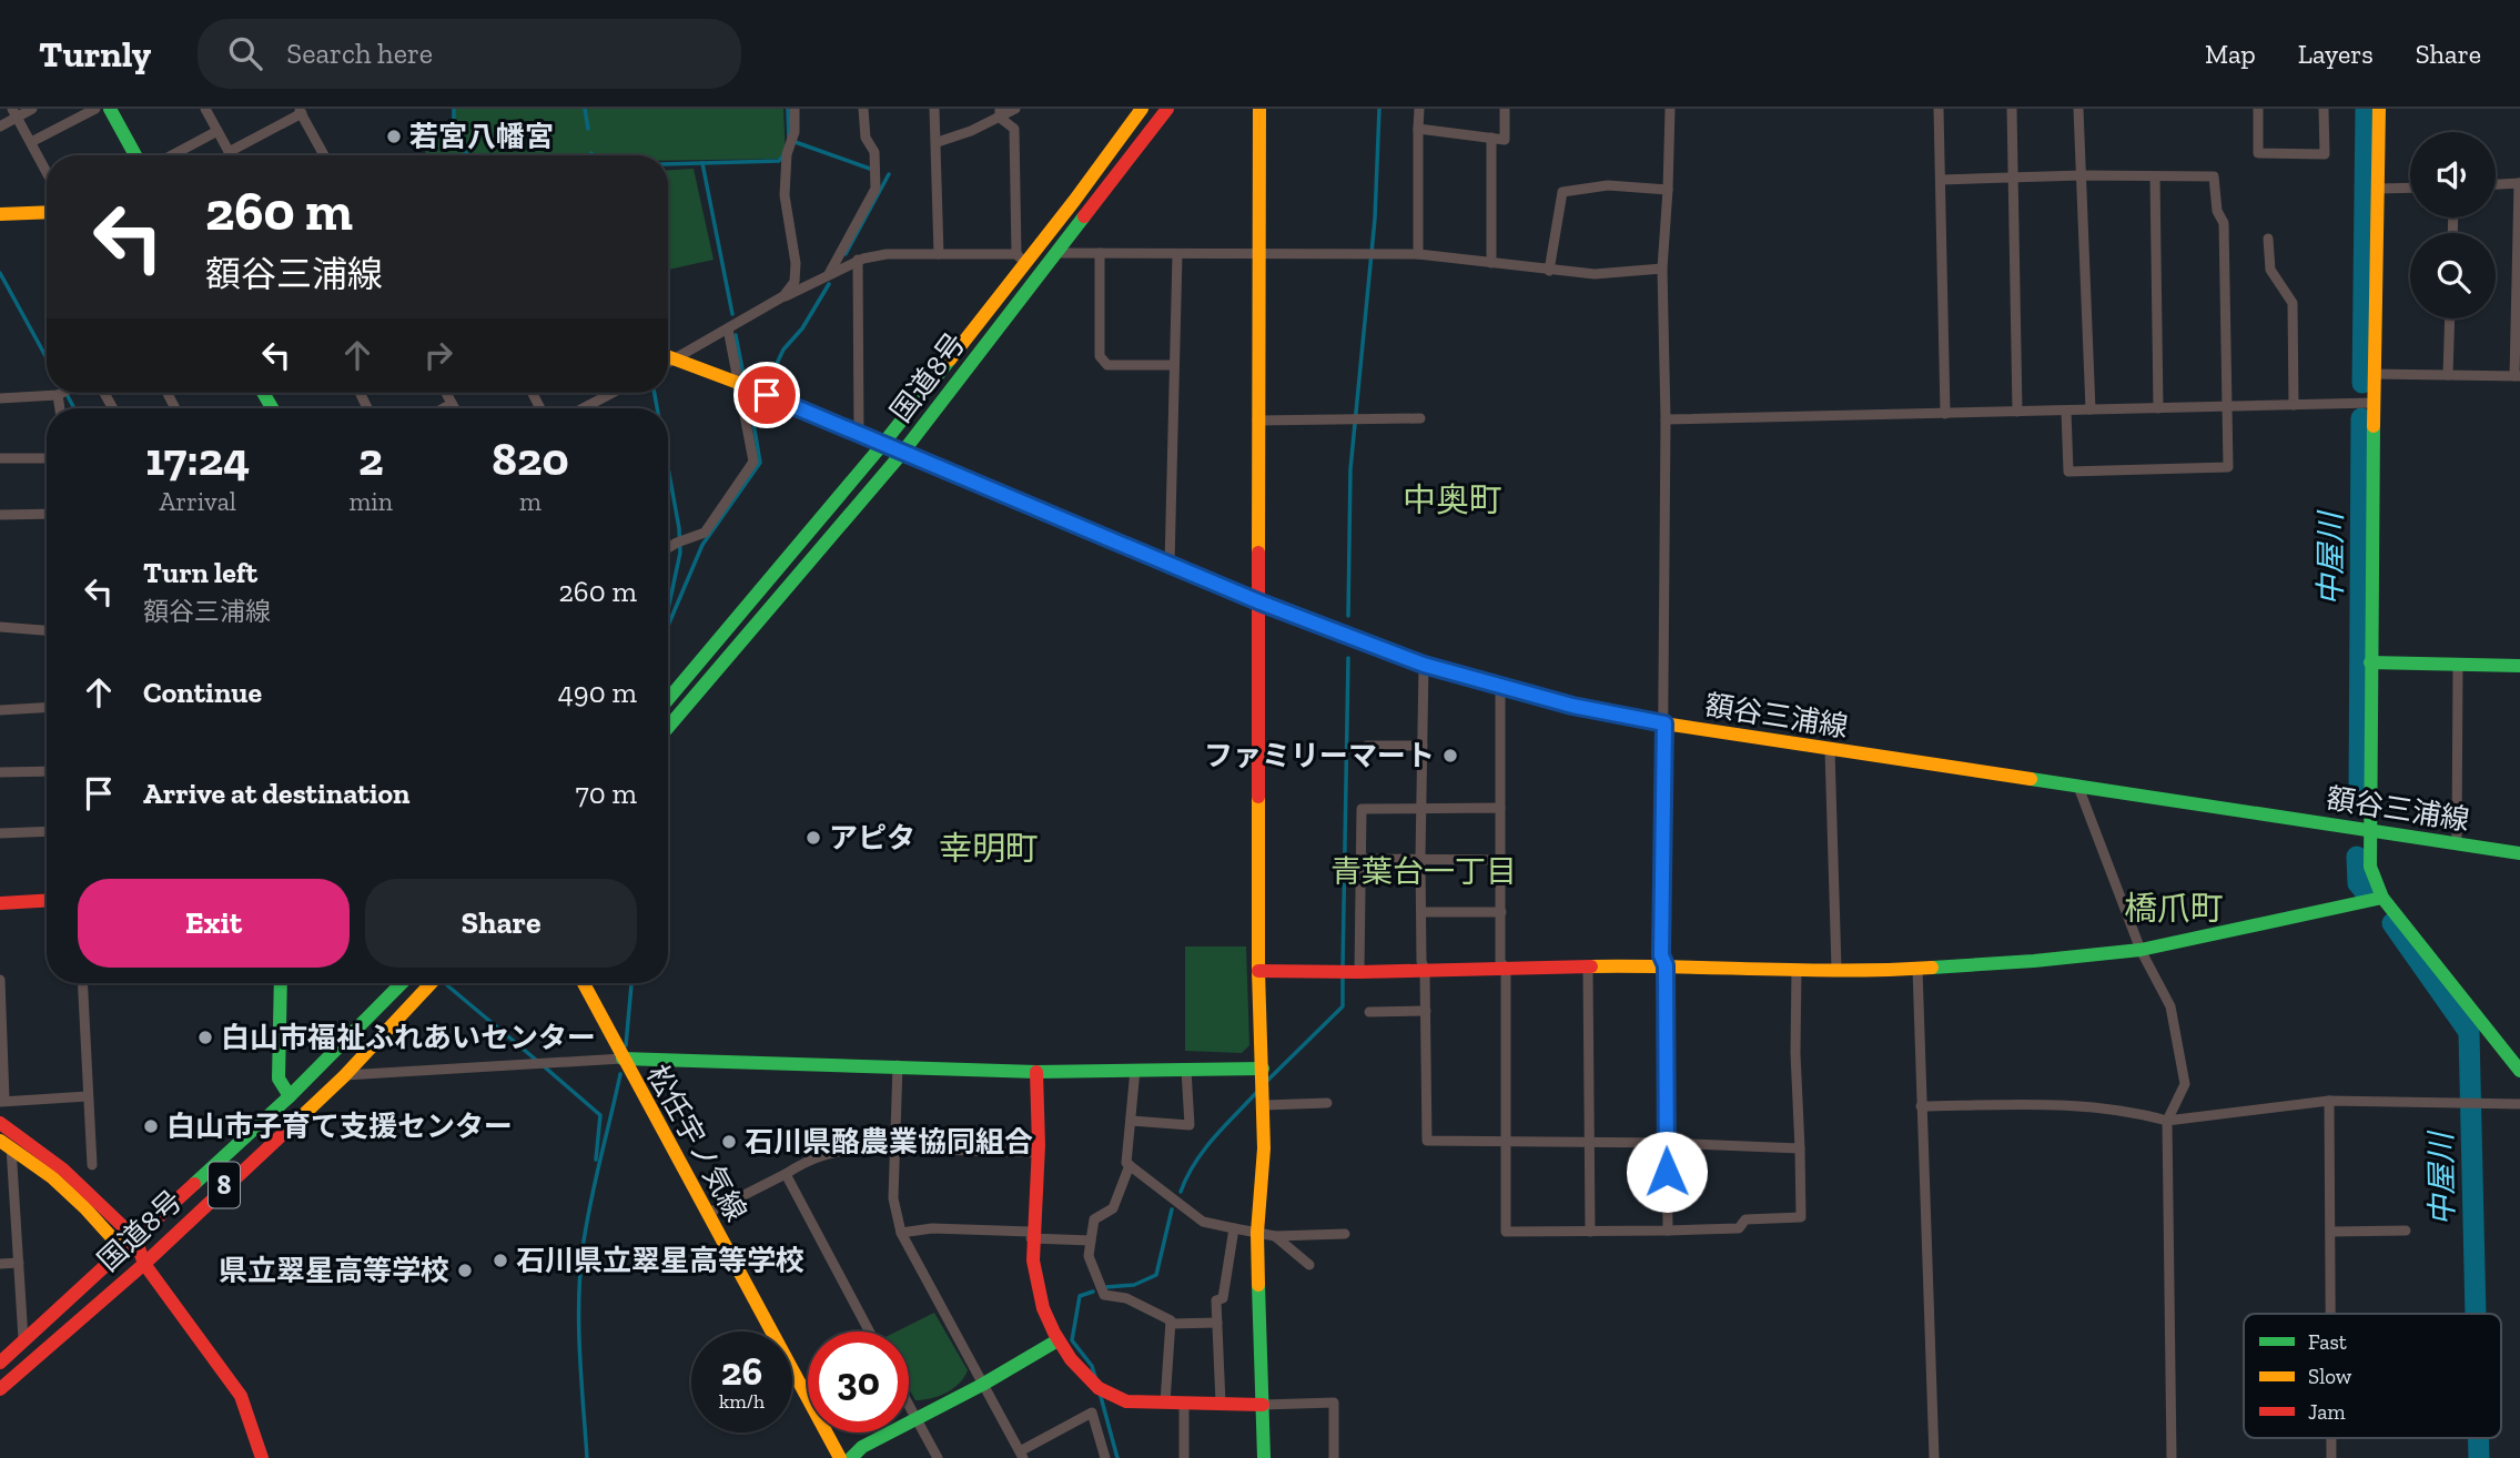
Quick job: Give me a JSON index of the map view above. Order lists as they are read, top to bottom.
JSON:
{
  "streets": {
    "main road": [
      "国道8号",
      "額谷三浦線",
      "松任宇ノ気線",
      "8"
    ]
  },
  "crossings": [
    ["国道8号", "額谷三浦線"]
  ],
  "districts": [
    "中奥町",
    "幸明町",
    "青葉台一丁目",
    "橋爪町"
  ],
  "water": ["中屋川"],
  "places": [
    "若宮八幡宮",
    "ファミリーマート",
    "アピタ",
    "白山市福祉ふれあいセンター",
    "白山市子育て支援センター",
    "石川県酪農業協同組合",
    "石川県立翠星高等学校",
    "県立翠星高等学校"
  ],
  "legend": ["Fast", "Slow", "Jam"],
  "page": {
    "header": "Turnly",
    "search": "Search here",
    "nav": ["Map", "Layers", "Share"],
    "turn": ["260 m", "額谷三浦線"],
    "eta": [
      "17:24",
      "Arrival",
      "2",
      "min",
      "820",
      "m"
    ],
    "list": [
      {
        "name": "Turn left",
        "note": "額谷三浦線",
        "value": "260 m"
      },
      {
        "name": "Continue",
        "value": "490 m"
      },
      {
        "name": "Arrive at destination",
        "value": "70 m"
      }
    ],
    "buttons": ["Exit", "Share"],
    "speed": "26 km/h",
    "limit": "30"
  }
}
